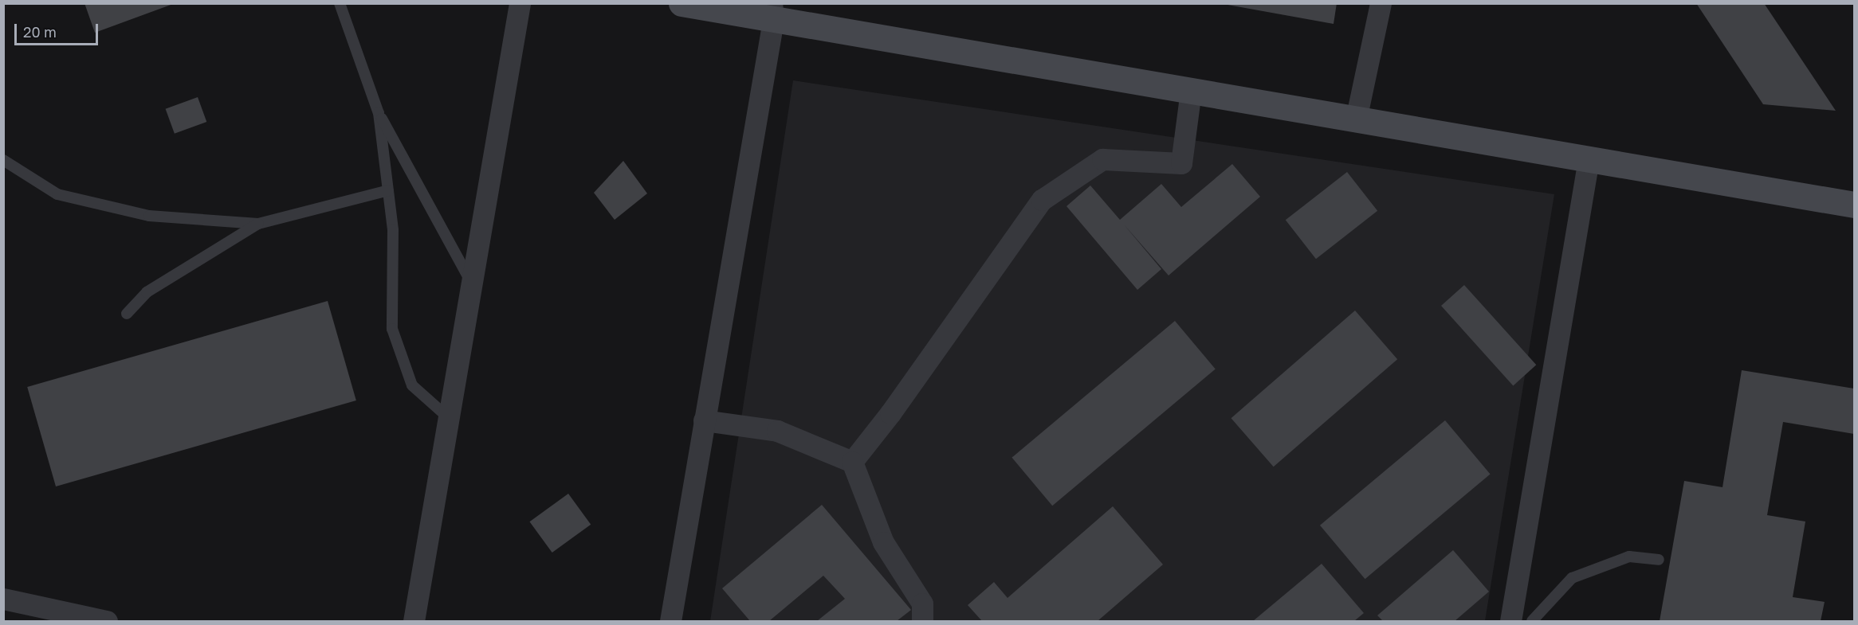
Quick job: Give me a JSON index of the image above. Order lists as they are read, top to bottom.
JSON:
{
  "scale_bar": "20 m"
}
